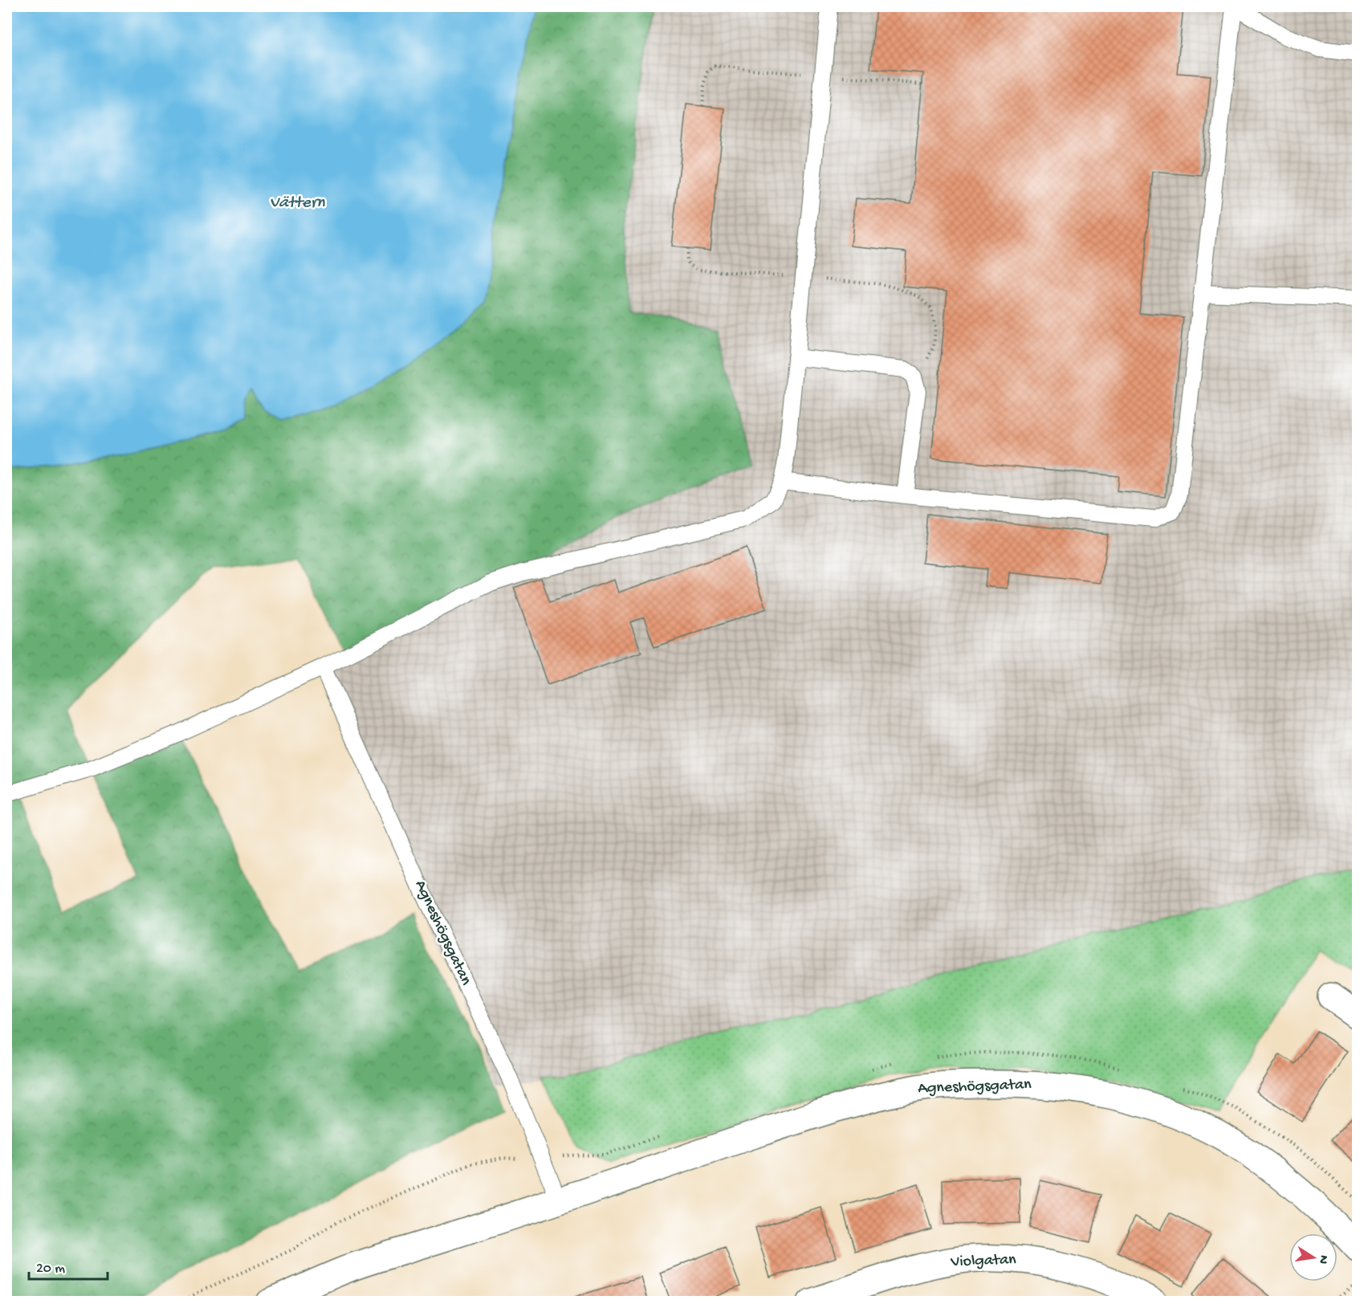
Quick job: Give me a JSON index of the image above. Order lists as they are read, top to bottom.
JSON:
{
  "streets": {
    "street": ["Agneshögsgatan", "Violgatan"]
  },
  "water": ["Vättern"],
  "scale_bar": "20 m",
  "north": "right"
}
